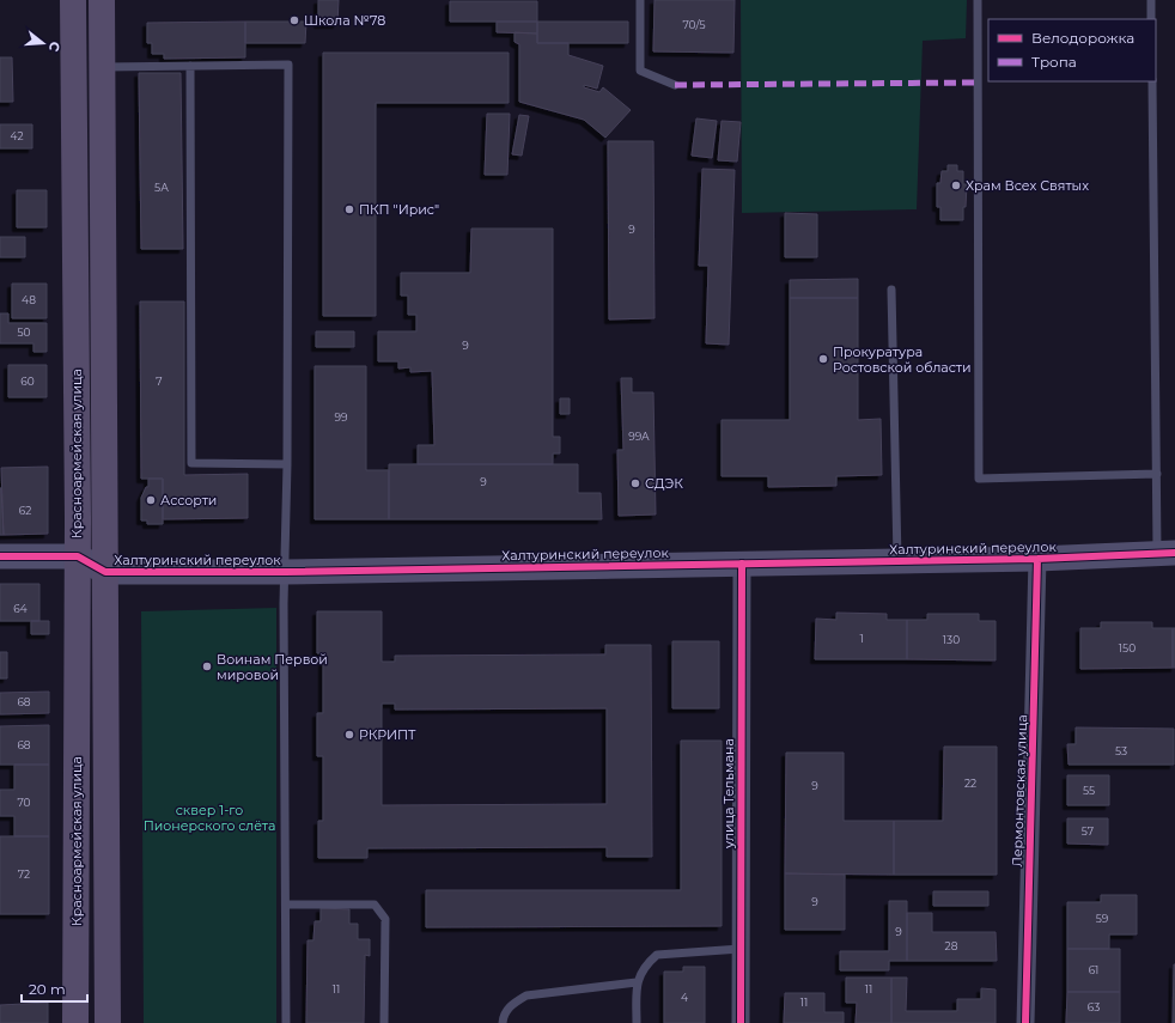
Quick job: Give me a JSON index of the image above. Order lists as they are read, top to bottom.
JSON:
{
  "streets": {
    "main road": ["Красноармейская улица"],
    "street": ["Халтуринский переулок", "Лермонтовская улица", "улица Тельмана"]
  },
  "crossings": [
    ["Красноармейская улица", "Халтуринский переулок"],
    ["Халтуринский переулок", "Лермонтовская улица"],
    ["Халтуринский переулок", "улица Тельмана"]
  ],
  "parks": ["сквер 1-го Пионерского слёта"],
  "places": [
    "Школа №78",
    "Храм Всех Святых",
    "ПКП \"Ирис\"",
    "Прокуратура Ростовской области",
    "СДЭК",
    "Ассорти",
    "Воинам Первой мировой",
    "РКРИПТ"
  ],
  "house_numbers": [
    "70/5",
    "42",
    "5А",
    "9",
    "48",
    "50",
    "9",
    "60",
    "7",
    "99",
    "99А",
    "9",
    "62",
    "64",
    "1",
    "130",
    "150",
    "68",
    "68",
    "53",
    "22",
    "9",
    "55",
    "70",
    "57",
    "72",
    "9",
    "59",
    "9",
    "28",
    "61",
    "11",
    "11",
    "4",
    "11",
    "63"
  ],
  "legend": ["Велодорожка", "Тропа"],
  "scale_bar": "20 m",
  "north": "right"
}
